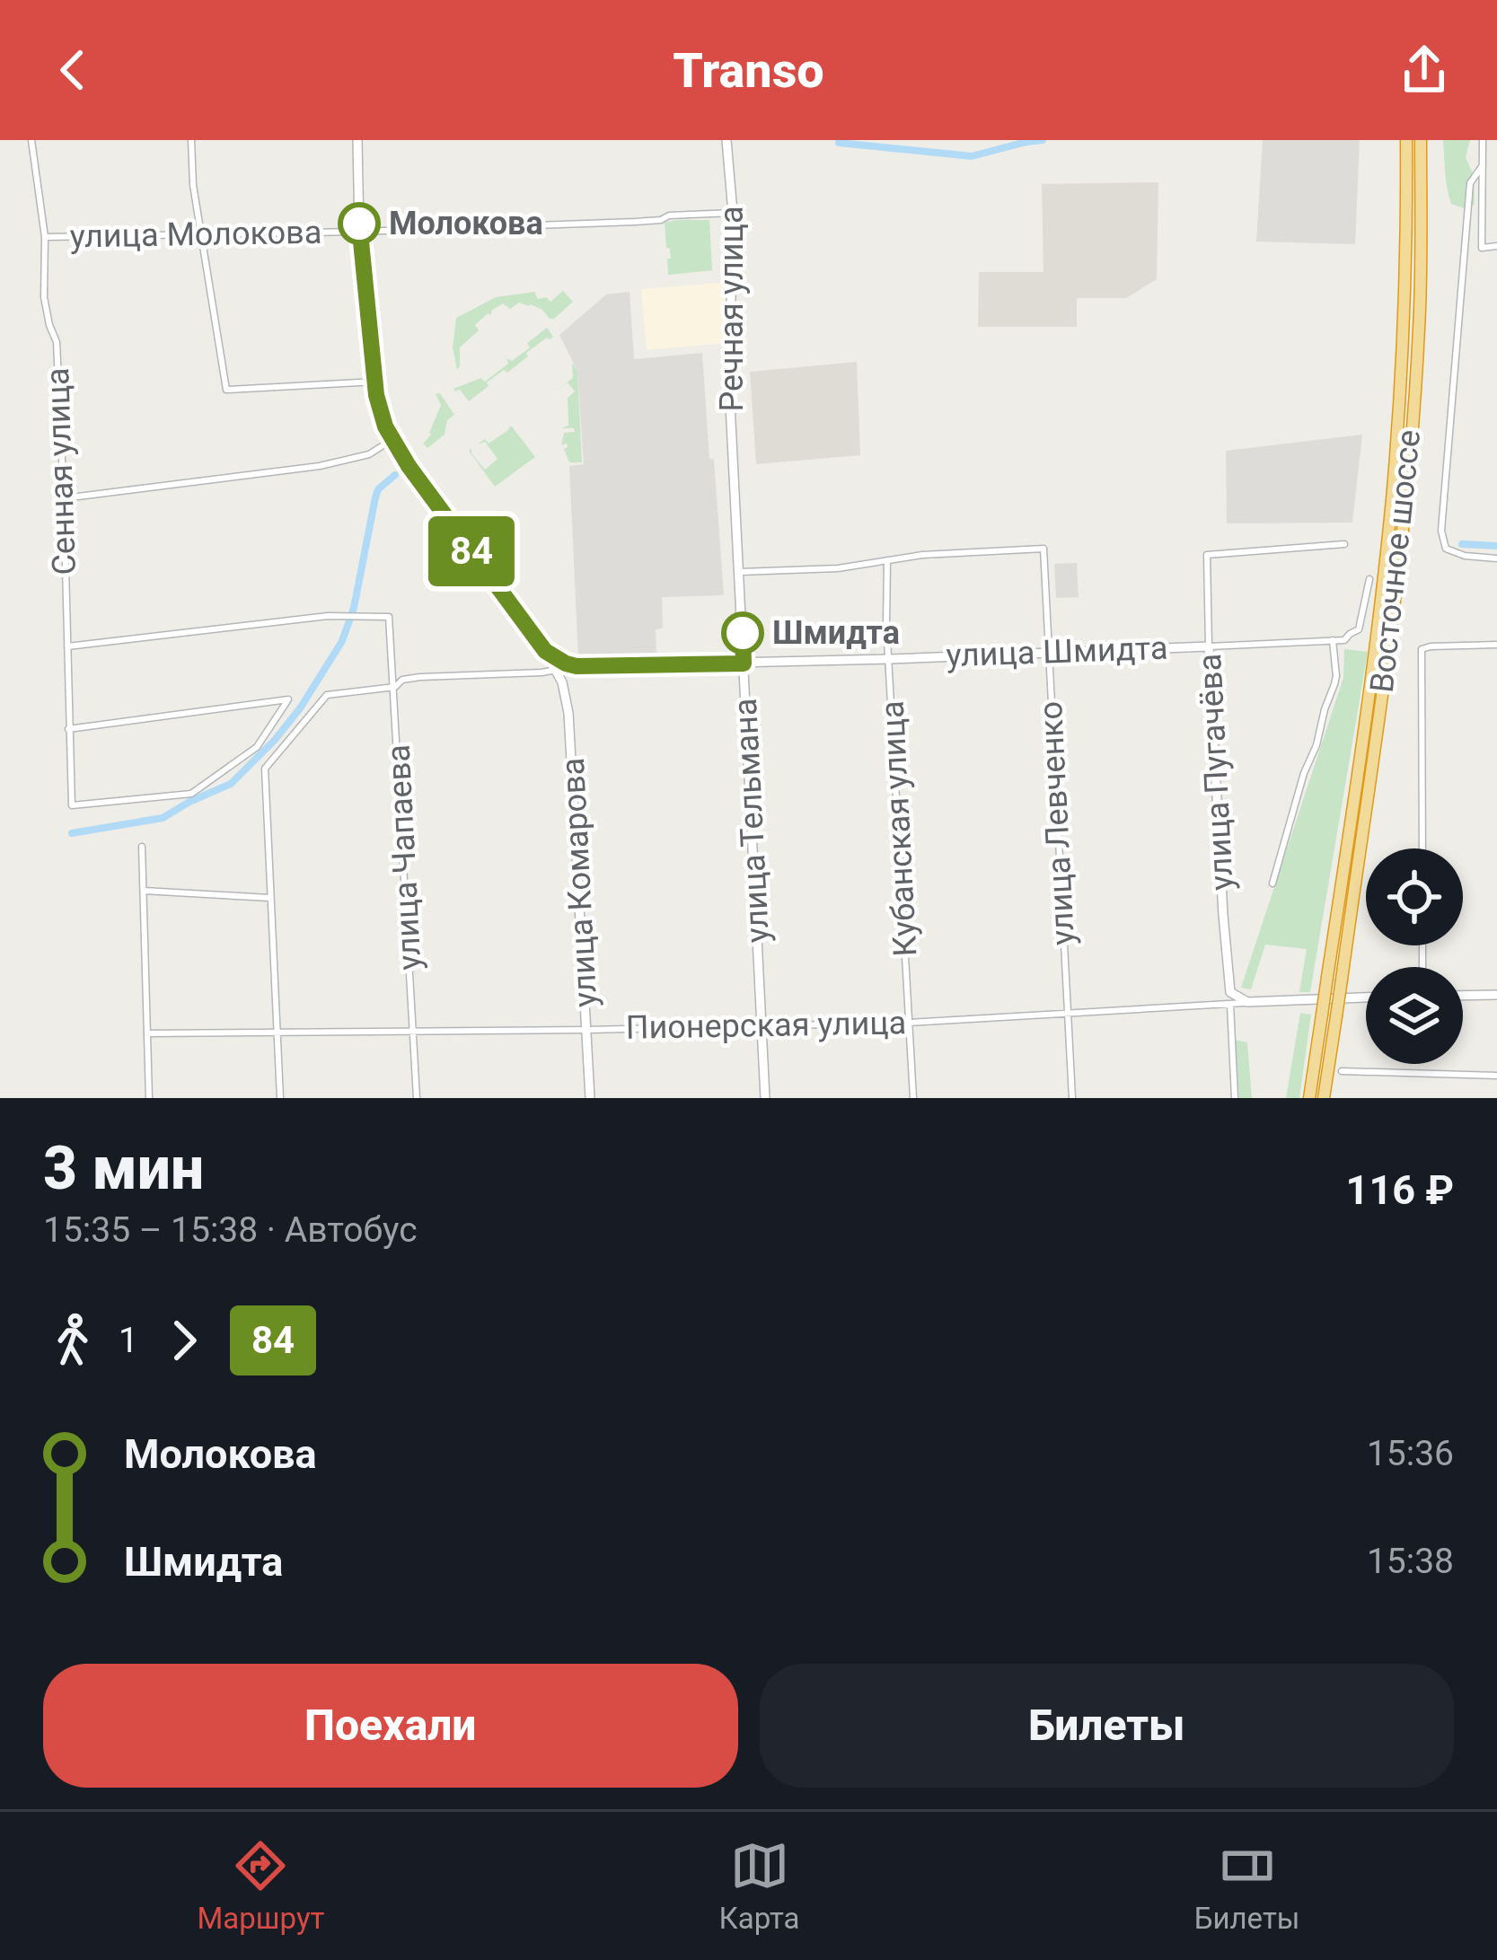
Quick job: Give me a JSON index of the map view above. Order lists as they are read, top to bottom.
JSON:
{
  "streets": {
    "highway": ["Восточное шоссе"],
    "street": [
      "улица Молокова",
      "Речная улица",
      "Сенная улица",
      "улица Шмидта",
      "улица Пугачёва",
      "улица Тельмана",
      "улица Левченко",
      "Кубанская улица",
      "улица Чапаева",
      "улица Комарова",
      "Пионерская улица"
    ]
  },
  "crossings": [
    ["улица Молокова", "Речная улица"],
    ["улица Молокова", "Сенная улица"],
    ["улица Молокова", "улица Комарова"],
    ["Речная улица", "улица Тельмана"],
    ["Сенная улица", "улица Чапаева"],
    ["улица Шмидта", "улица Пугачёва"],
    ["улица Шмидта", "улица Тельмана"],
    ["улица Шмидта", "улица Левченко"],
    ["улица Шмидта", "Кубанская улица"],
    ["улица Шмидта", "улица Чапаева"],
    ["улица Шмидта", "улица Комарова"],
    ["улица Пугачёва", "Пионерская улица"],
    ["улица Тельмана", "Пионерская улица"],
    ["улица Левченко", "Кубанская улица"],
    ["улица Левченко", "Пионерская улица"],
    ["Кубанская улица", "Пионерская улица"],
    ["улица Чапаева", "Пионерская улица"],
    ["улица Комарова", "Пионерская улица"]
  ],
  "places": ["Молокова", "Шмидта"],
  "lines": ["bus line 84"],
  "page": {
    "header": "Transo",
    "on_map": "84",
    "heading": ["3 мин", "15:35 – 15:38 · Автобус", "116 ₽"],
    "legs": ["1", "84"],
    "list": [
      {
        "name": "Молокова",
        "value": "15:36"
      },
      {
        "name": "Шмидта",
        "value": "15:38"
      }
    ],
    "buttons": ["Поехали", "Билеты"],
    "tabs": ["Маршрут", "Карта", "Билеты"]
  }
}
